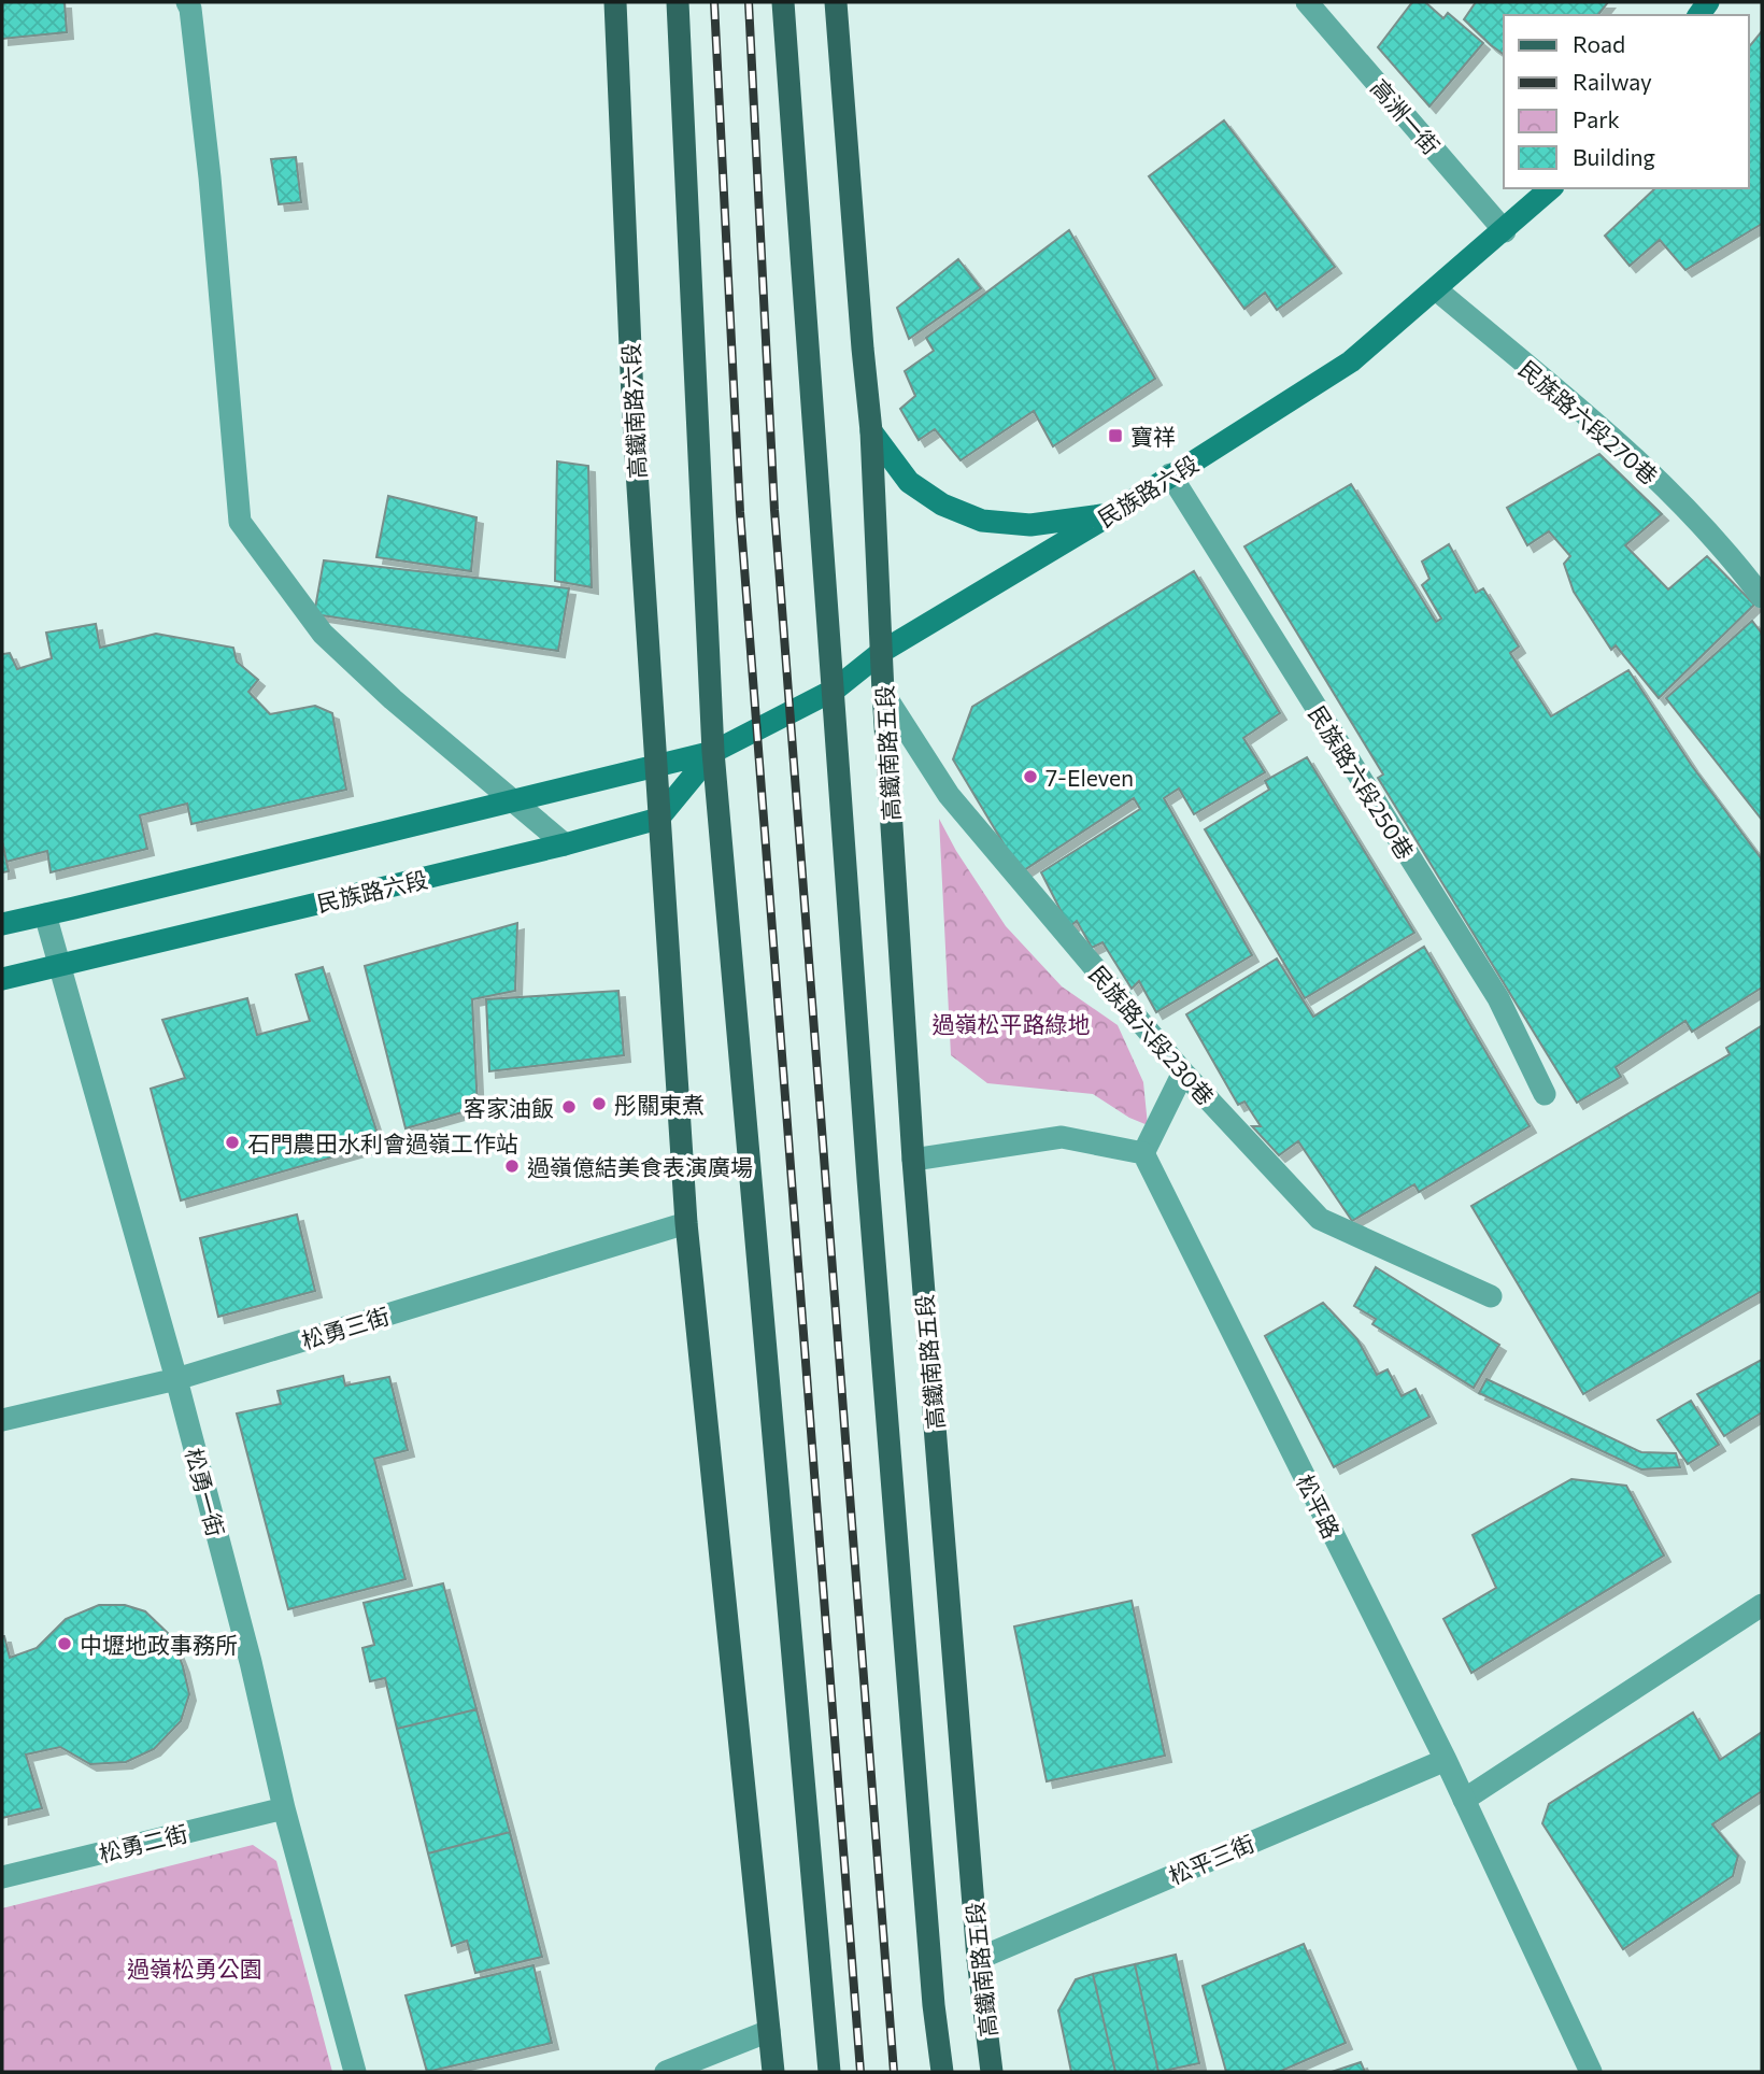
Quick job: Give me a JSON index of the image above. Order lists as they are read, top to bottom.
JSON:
{
  "streets": {
    "main road": ["高鐵南路六段", "民族路六段", "高鐵南路五段"],
    "street": [
      "高洲一街",
      "民族路六段270巷",
      "民族路六段250巷",
      "民族路六段230巷",
      "松勇三街",
      "松勇一街",
      "松平路",
      "松勇二街",
      "松平三街"
    ]
  },
  "crossings": [
    ["高洲一街", "民族路六段"],
    ["高鐵南路六段", "民族路六段"],
    ["民族路六段270巷", "民族路六段"],
    ["民族路六段", "高鐵南路五段"],
    ["民族路六段", "民族路六段250巷"],
    ["民族路六段", "松勇一街"],
    ["高鐵南路五段", "民族路六段230巷"],
    ["高鐵南路五段", "松平三街"],
    ["松勇三街", "松勇一街"],
    ["松勇一街", "松勇二街"],
    ["松平路", "松平三街"]
  ],
  "parks": ["過嶺松平路綠地", "過嶺松勇公園"],
  "places": {
    "transit": ["寶祥"],
    "other": [
      "7-Eleven",
      "彤關東煮",
      "客家油飯",
      "石門農田水利會過嶺工作站",
      "過嶺億結美食表演廣場",
      "中壢地政事務所"
    ]
  },
  "legend": [
    "Road",
    "Railway",
    "Park",
    "Building"
  ]
}
